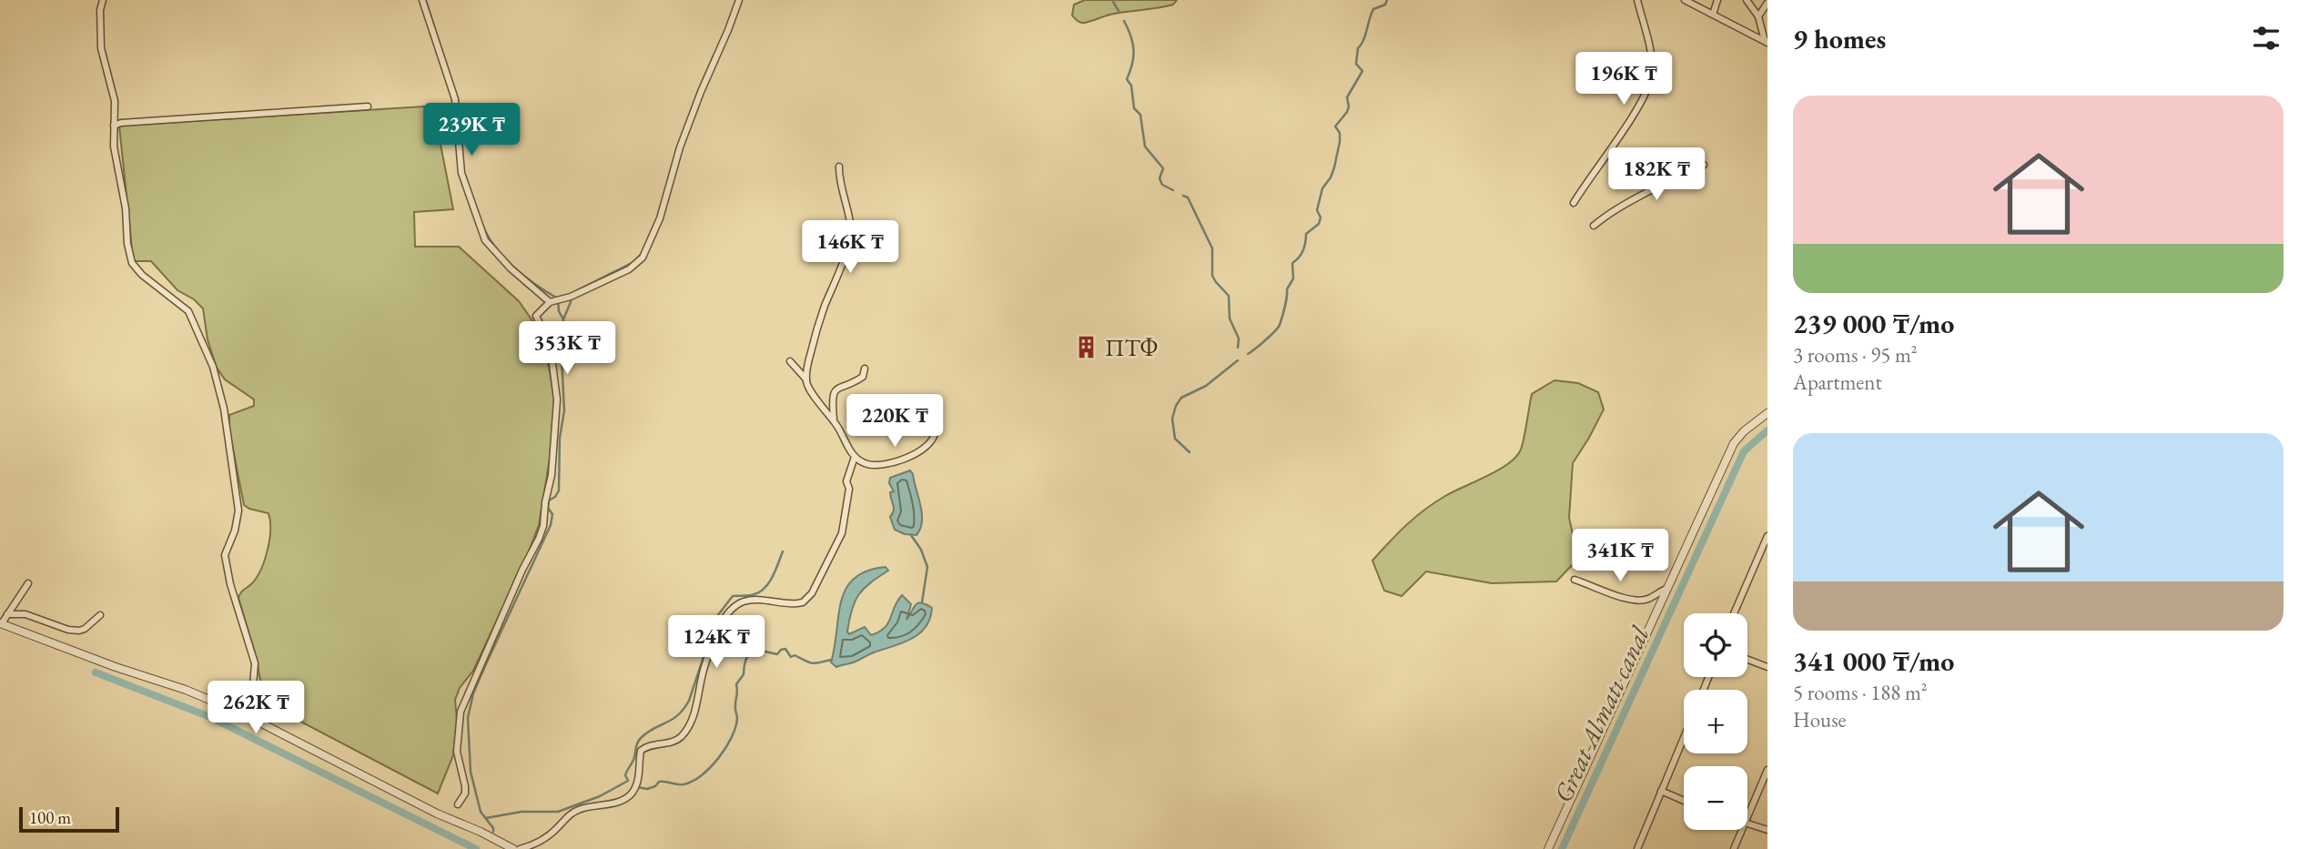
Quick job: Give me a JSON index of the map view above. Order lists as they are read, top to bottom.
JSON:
{
  "water": ["Great Almatı canal"],
  "places": {
    "building": ["ПТФ"]
  },
  "scale_bar": "100 m",
  "page": {
    "heading": "9 homes",
    "price": [
      "196K ₸",
      "239K ₸",
      "182K ₸",
      "146K ₸",
      "353K ₸",
      "220K ₸",
      "341K ₸",
      "124K ₸",
      "262K ₸"
    ],
    "list": [
      {
        "name": "239 000 ₸/mo",
        "note": "3 rooms · 95 m² · Apartment"
      },
      {
        "name": "341 000 ₸/mo",
        "note": "5 rooms · 188 m² · House"
      }
    ],
    "map_buttons": ["+", "−"],
    "scale": "100 m"
  }
}
